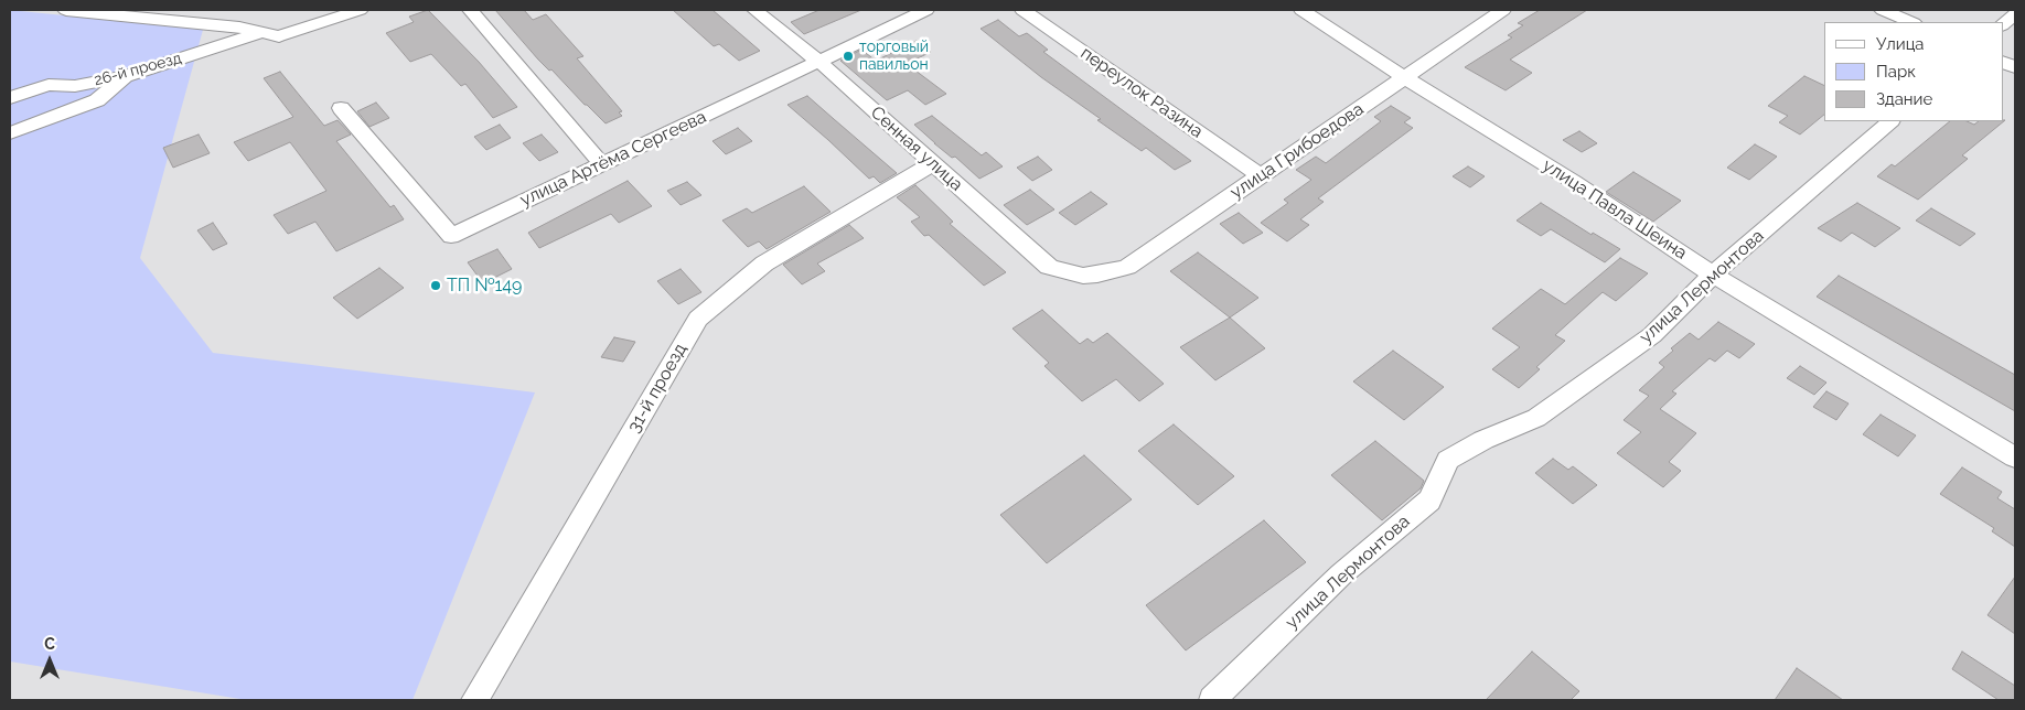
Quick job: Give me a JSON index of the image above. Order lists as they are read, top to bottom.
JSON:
{
  "streets": {
    "street": [
      "26-й проезд",
      "переулок Разина",
      "Сенная улица",
      "улица Грибоедова",
      "улица Артёма Сергеева",
      "улица Павла Шеина",
      "улица Лермонтова",
      "31-й проезд"
    ]
  },
  "crossings": [
    ["переулок Разина", "улица Грибоедова"],
    ["Сенная улица", "улица Грибоедова"],
    ["Сенная улица", "улица Артёма Сергеева"],
    ["Сенная улица", "31-й проезд"],
    ["улица Грибоедова", "улица Павла Шеина"],
    ["улица Павла Шеина", "улица Лермонтова"]
  ],
  "places": ["торговый павильон", "ТП №149"],
  "legend": ["Улица", "Парк", "Здание"],
  "north": "top"
}
